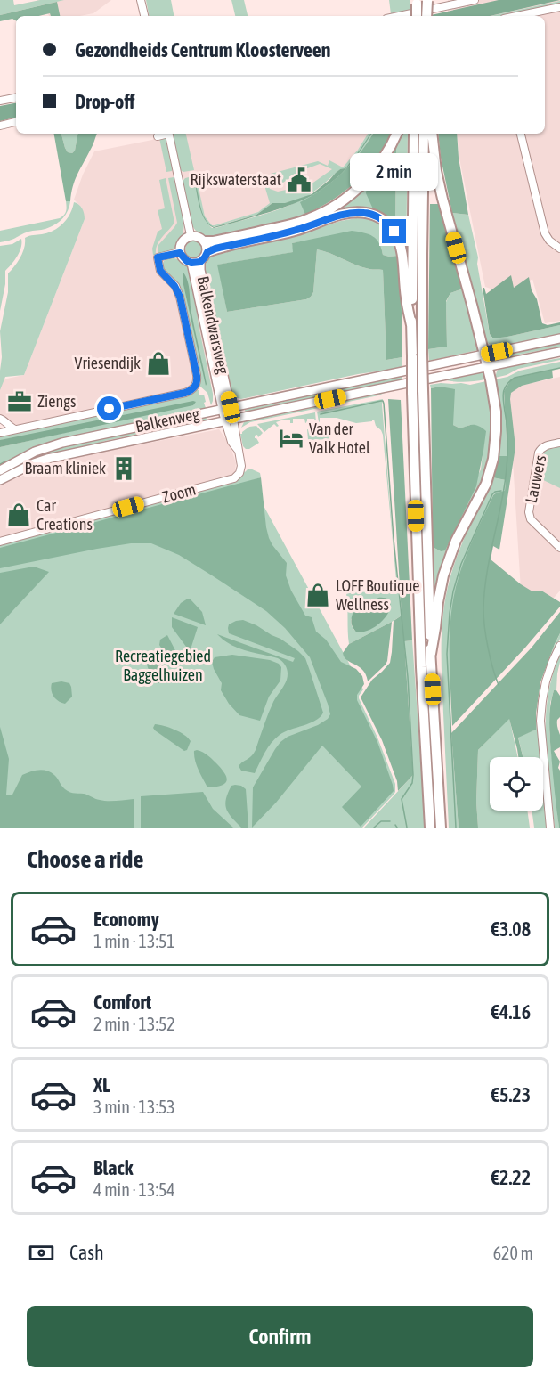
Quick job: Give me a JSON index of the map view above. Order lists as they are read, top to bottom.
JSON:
{
  "streets": {
    "main road": ["Balkendwarsweg", "Balkenweg"],
    "street": ["Lauwers", "Zoom"]
  },
  "crossings": [
    ["Balkendwarsweg", "Balkenweg"],
    ["Balkendwarsweg", "Zoom"],
    ["Balkenweg", "Zoom"]
  ],
  "parks": ["Recreatiegebied Baggelhuizen"],
  "places": {
    "public building": ["Rijkswaterstaat"],
    "shop": ["Vriesendijk", "Car Creations", "LOFF Boutique Wellness"],
    "office": ["Ziengs"],
    "hotel": ["Van der Valk Hotel"],
    "building": ["Braam kliniek"]
  },
  "page": {
    "banner": ["Gezondheids Centrum Kloosterveen", "Drop-off"],
    "bubble": "2 min",
    "heading": "Choose a ride",
    "list": [
      {
        "name": "Economy",
        "note": "1 min · 13:51",
        "value": "€3.08"
      },
      {
        "name": "Comfort",
        "note": "2 min · 13:52",
        "value": "€4.16"
      },
      {
        "name": "XL",
        "note": "3 min · 13:53",
        "value": "€5.23"
      },
      {
        "name": "Black",
        "note": "4 min · 13:54",
        "value": "€2.22"
      }
    ],
    "pay": ["Cash", "620 m"],
    "buttons": "Confirm"
  }
}
